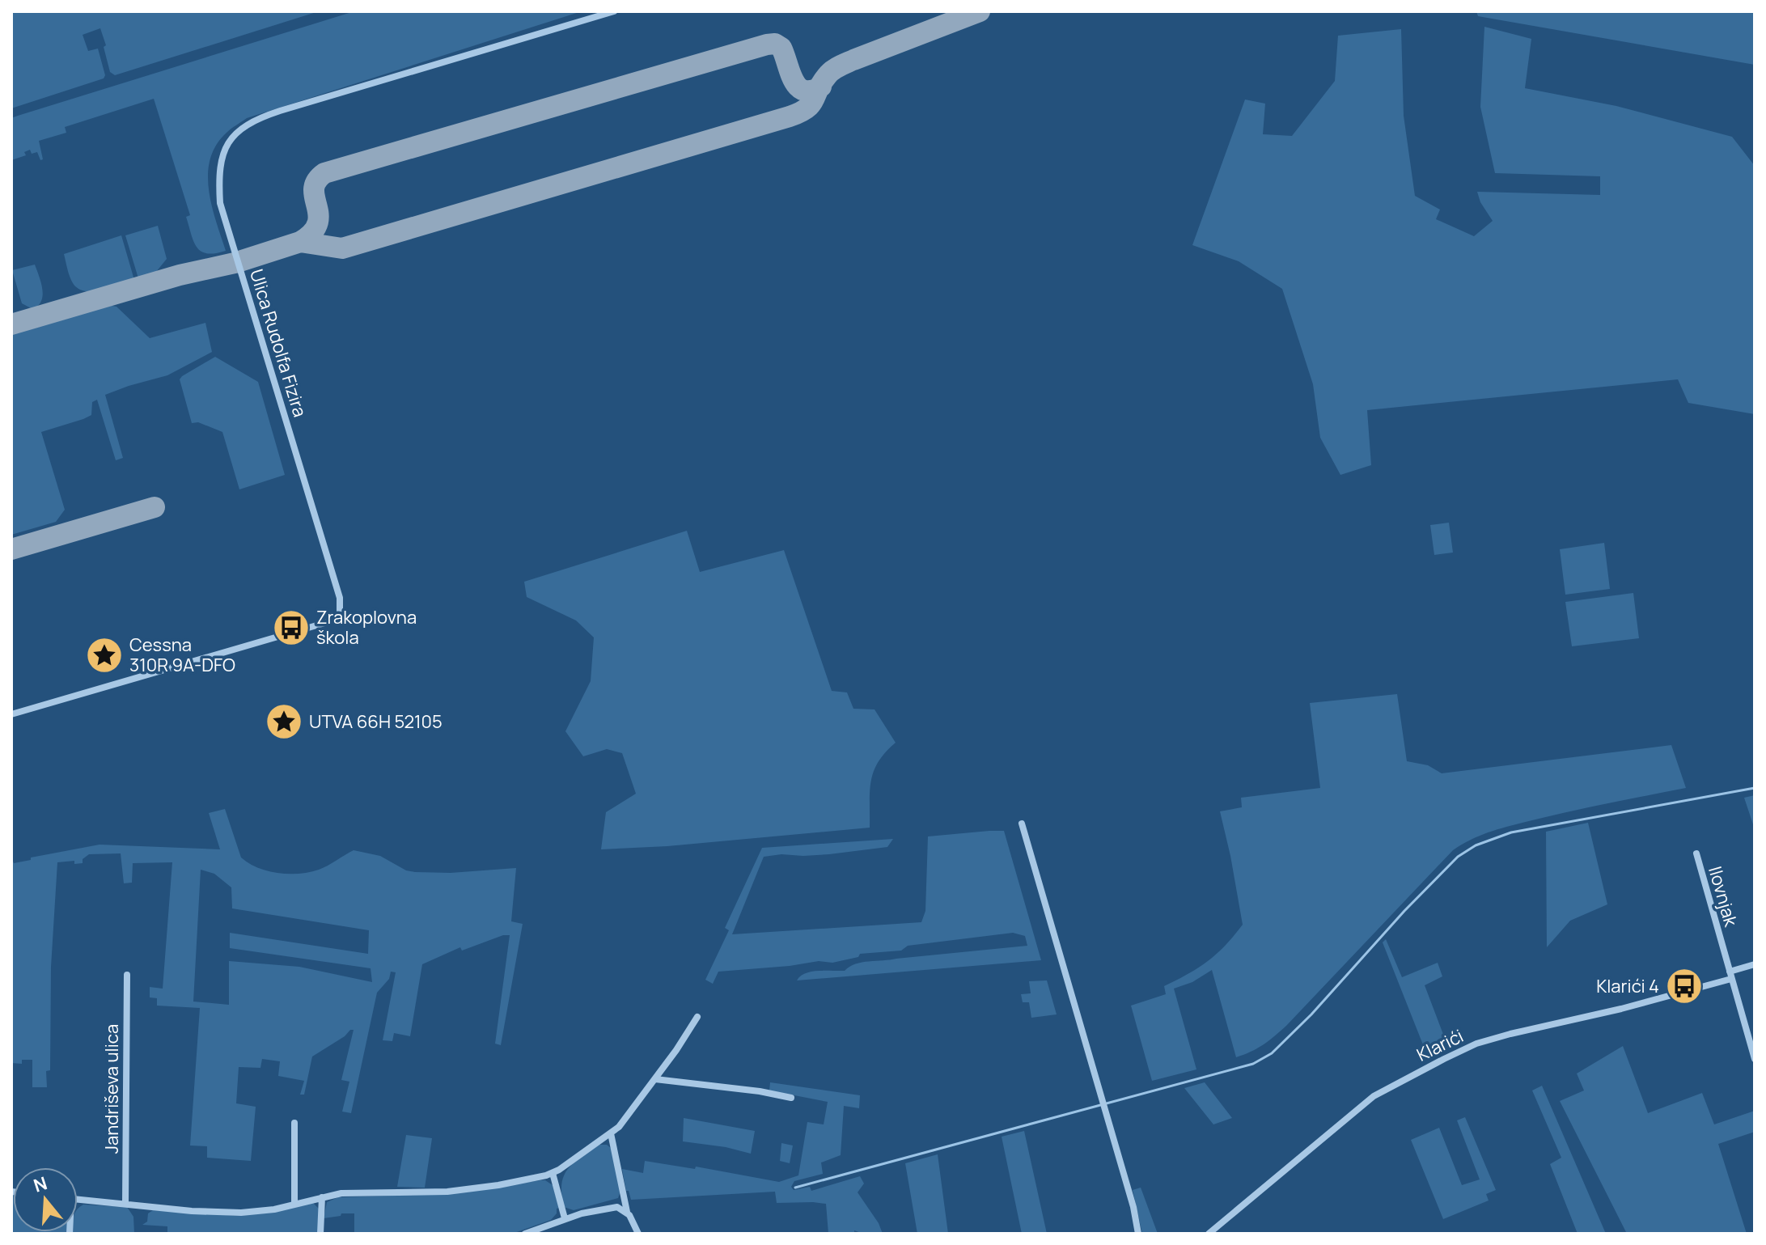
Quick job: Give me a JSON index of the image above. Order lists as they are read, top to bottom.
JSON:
{
  "streets": {
    "street": [
      "Ulica Rudolfa Fizira",
      "Ilovnjak",
      "Klarići",
      "Jandriševa ulica"
    ]
  },
  "crossings": [
    ["Ilovnjak", "Klarići"]
  ],
  "places": {
    "bus stop": ["Zrakoplovna škola", "Klarići 4"],
    "place": ["Cessna 310R 9A-DFO", "UTVA 66H 52105"]
  },
  "north": "top"
}
